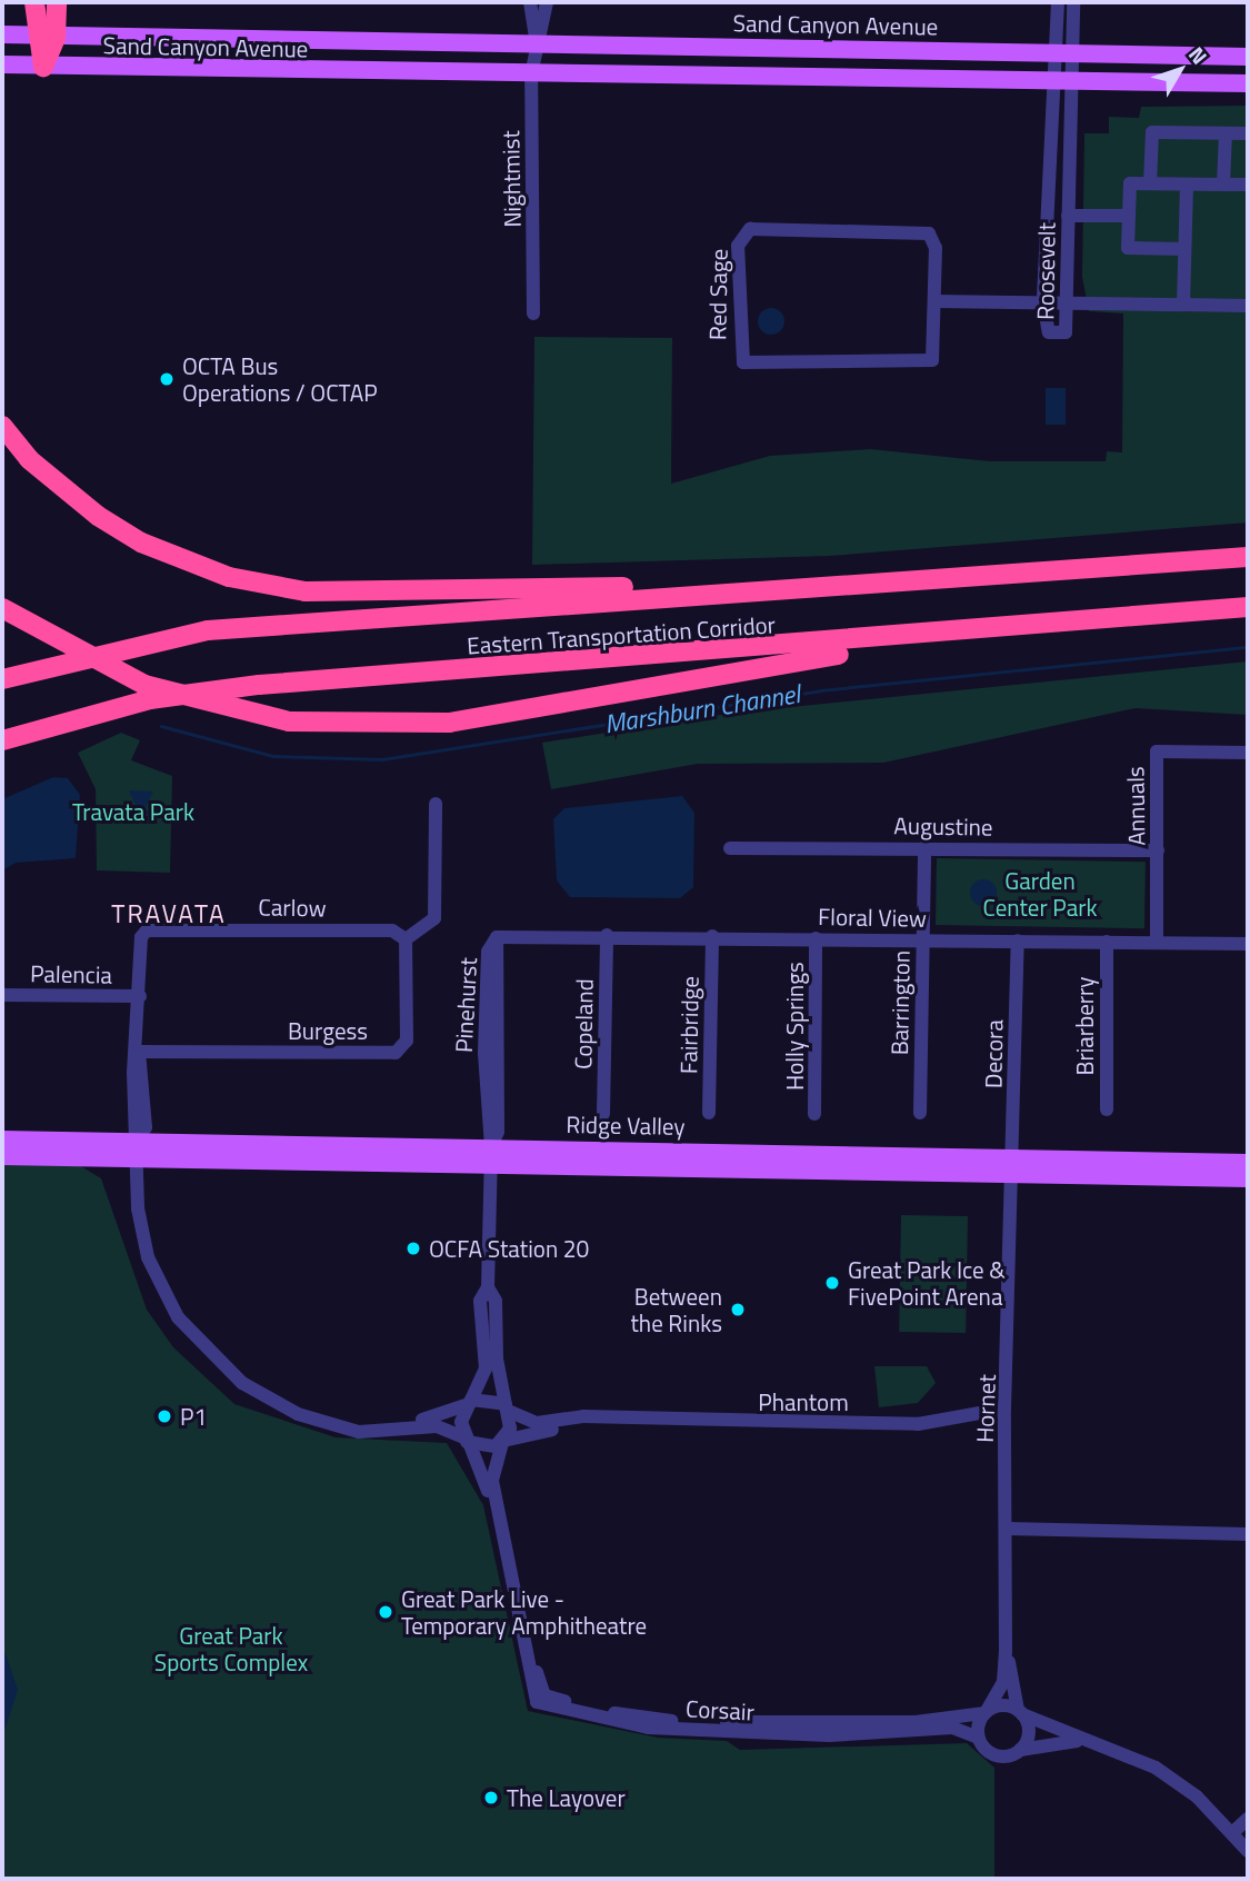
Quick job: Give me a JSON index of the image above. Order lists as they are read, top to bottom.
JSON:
{
  "streets": {
    "highway": ["Eastern Transportation Corridor"],
    "main road": ["Sand Canyon Avenue", "Ridge Valley"],
    "street": [
      "Nightmist",
      "Roosevelt",
      "Red Sage",
      "Annuals",
      "Augustine",
      "Carlow",
      "Floral View",
      "Palencia",
      "Barrington",
      "Pinehurst",
      "Copeland",
      "Fairbridge",
      "Holly Springs",
      "Briarberry",
      "Burgess",
      "Decora",
      "Phantom",
      "Hornet",
      "Corsair"
    ]
  },
  "crossings": [
    ["Sand Canyon Avenue", "Nightmist"],
    ["Sand Canyon Avenue", "Roosevelt"],
    ["Annuals", "Augustine"],
    ["Annuals", "Floral View"],
    ["Augustine", "Barrington"],
    ["Carlow", "Palencia"],
    ["Carlow", "Burgess"],
    ["Carlow", "Ridge Valley"],
    ["Floral View", "Barrington"],
    ["Floral View", "Pinehurst"],
    ["Floral View", "Copeland"],
    ["Floral View", "Fairbridge"],
    ["Floral View", "Holly Springs"],
    ["Floral View", "Briarberry"],
    ["Floral View", "Decora"],
    ["Pinehurst", "Ridge Valley"],
    ["Decora", "Ridge Valley"],
    ["Decora", "Hornet"],
    ["Ridge Valley", "Hornet"],
    ["Phantom", "Hornet"],
    ["Phantom", "Corsair"],
    ["Hornet", "Corsair"]
  ],
  "districts": ["TRAVATA"],
  "water": ["Marshburn Channel"],
  "parks": ["Travata Park", "Garden Center Park", "Great Park Sports Complex"],
  "places": [
    "OCTA Bus Operations / OCTAP",
    "OCFA Station 20",
    "Great Park Ice & FivePoint Arena",
    "Between the Rinks",
    "P1",
    "Great Park Live - Temporary Amphitheatre",
    "The Layover"
  ],
  "north": "top right"
}
